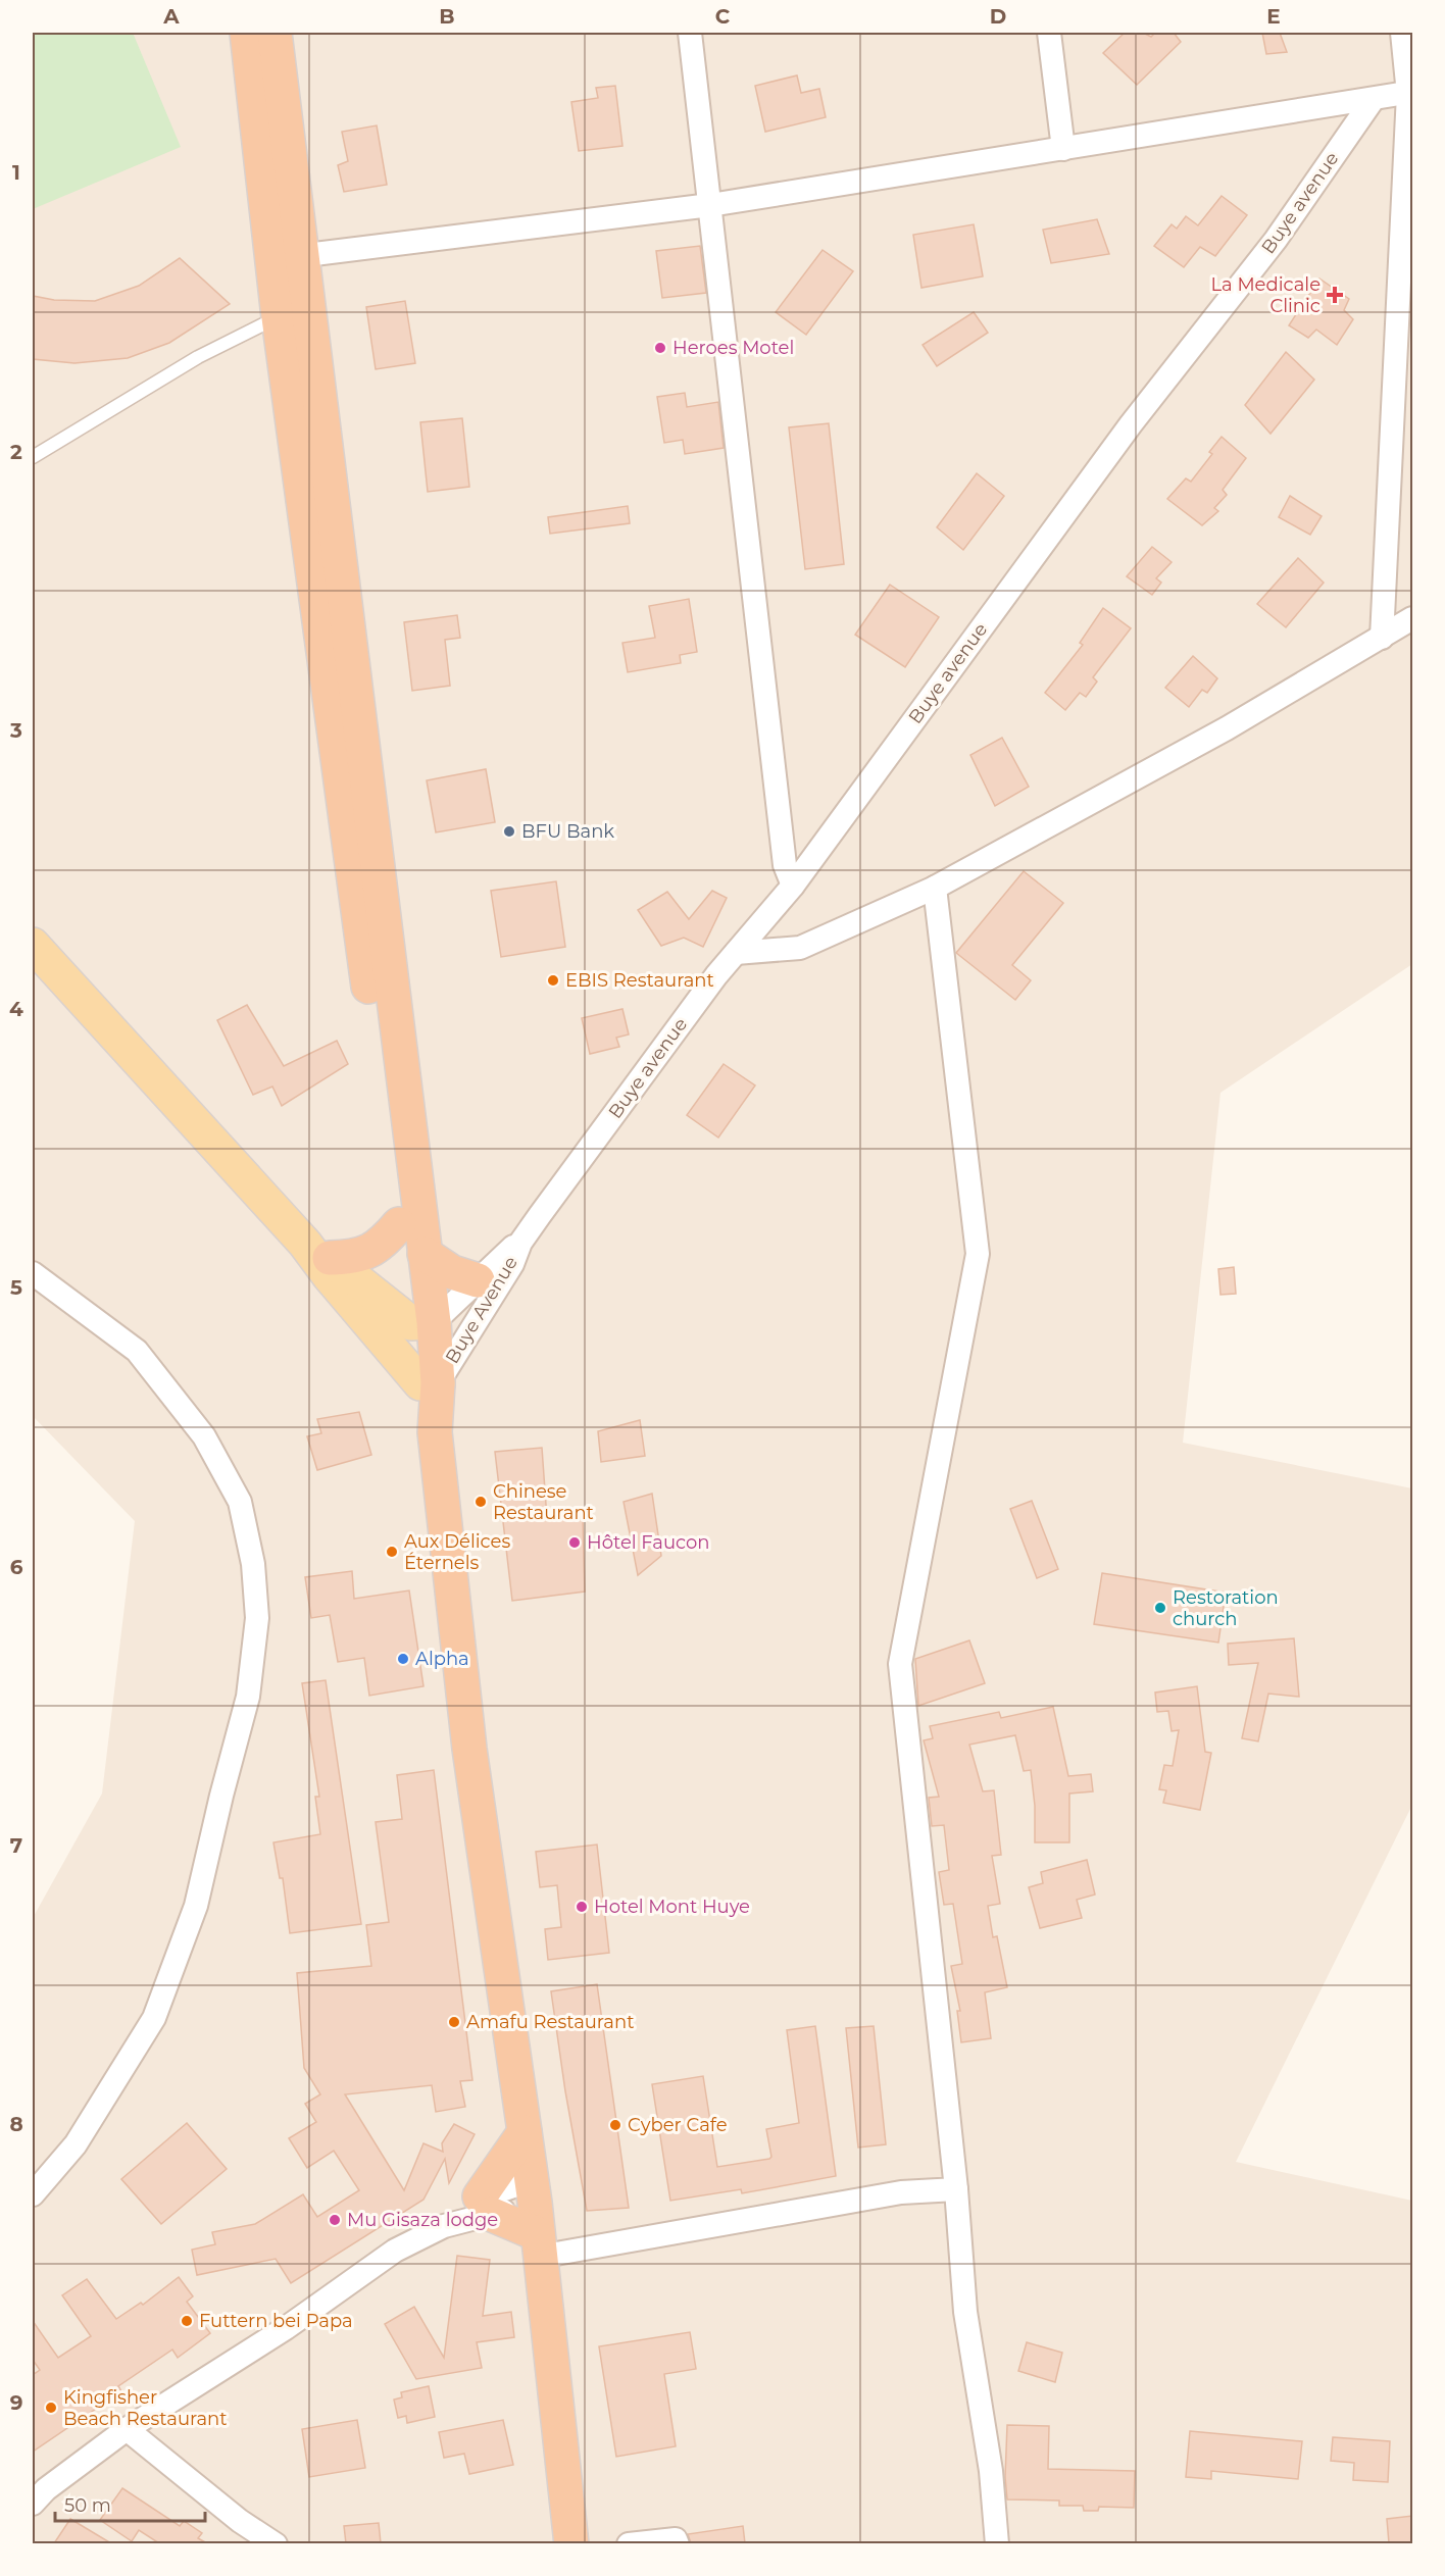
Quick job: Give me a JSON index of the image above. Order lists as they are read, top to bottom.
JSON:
{
  "streets": {
    "street": ["Buye avenue", "Buye Avenue"]
  },
  "crossings": [
    ["Buye avenue", "Buye Avenue"]
  ],
  "places": {
    "health": ["La Medicale Clinic"],
    "other": [
      "Heroes Motel",
      "BFU Bank",
      "EBIS Restaurant",
      "Chinese Restaurant",
      "Hôtel Faucon",
      "Aux Délices Éternels",
      "Restoration church",
      "Alpha",
      "Hotel Mont Huye",
      "Amafu Restaurant",
      "Cyber Cafe",
      "Mu Gisaza lodge",
      "Futtern bei Papa",
      "Kingfisher Beach Restaurant"
    ]
  },
  "scale_bar": "50 m",
  "grid": {
    "columns": [
      "A",
      "B",
      "C",
      "D",
      "E"
    ],
    "rows": [
      "1",
      "2",
      "3",
      "4",
      "5",
      "6",
      "7",
      "8",
      "9"
    ]
  }
}
